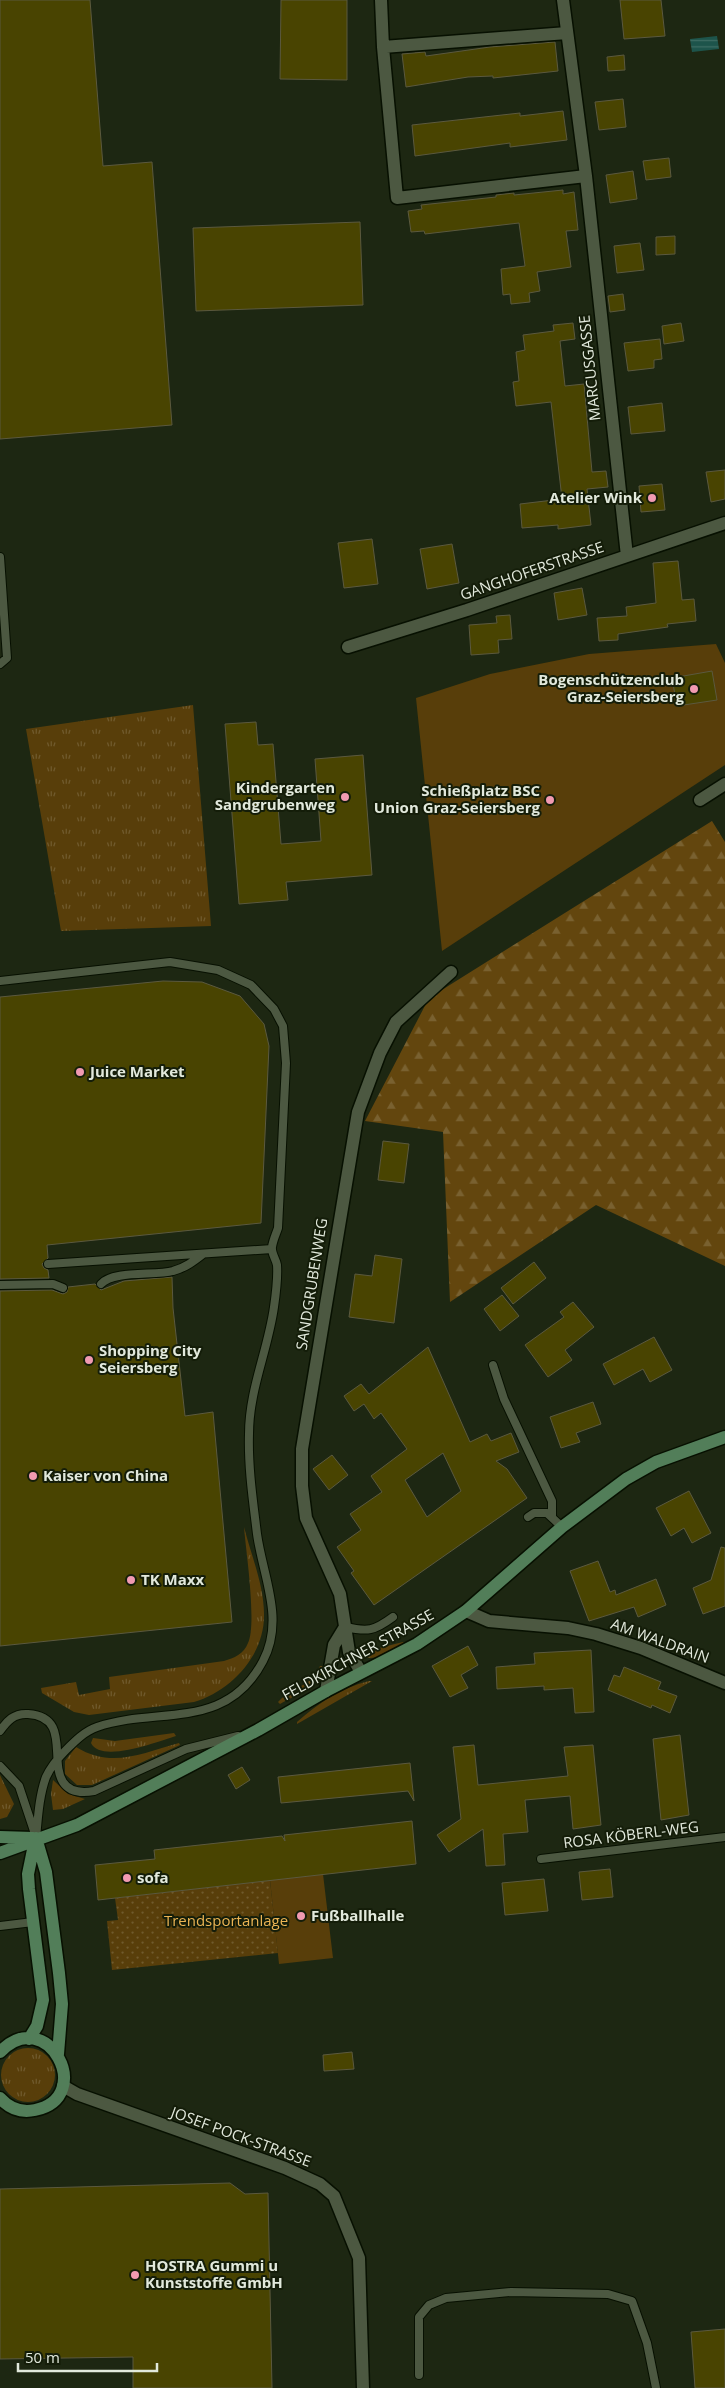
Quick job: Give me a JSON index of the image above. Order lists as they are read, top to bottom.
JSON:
{
  "streets": {
    "street": [
      "MARCUSGASSE",
      "GANGHOFERSTRASSE",
      "SANDGRUBENWEG",
      "AM WALDRAIN",
      "FELDKIRCHNER STRASSE",
      "JOSEF POCK-STRASSE"
    ],
    "lane": ["ROSA KÖBERL-WEG"]
  },
  "crossings": [
    ["MARCUSGASSE", "GANGHOFERSTRASSE"],
    ["SANDGRUBENWEG", "FELDKIRCHNER STRASSE"],
    ["AM WALDRAIN", "FELDKIRCHNER STRASSE"]
  ],
  "parks": ["Trendsportanlage"],
  "places": [
    "Atelier Wink",
    "Bogenschützenclub Graz-Seiersberg",
    "Kindergarten Sandgrubenweg",
    "Schießplatz BSC Union Graz-Seiersberg",
    "Juice Market",
    "Shopping City Seiersberg",
    "Kaiser von China",
    "TK Maxx",
    "sofa",
    "Fußballhalle",
    "HOSTRA Gummi u Kunststoffe GmbH"
  ],
  "scale_bar": "50 m"
}
